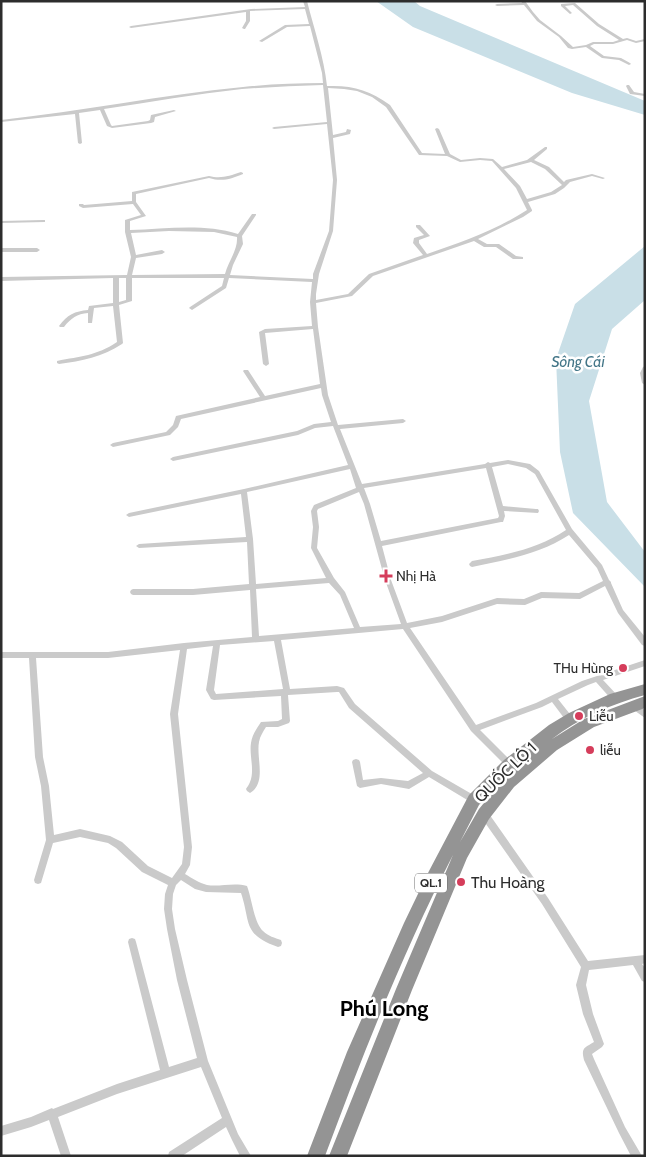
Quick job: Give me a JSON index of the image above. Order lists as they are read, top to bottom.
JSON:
{
  "streets": {
    "highway": ["QUỐC LỘ 1", "QL.1"]
  },
  "districts": ["Phú Long"],
  "water": ["Sông Cái"],
  "places": {
    "health": ["Nhị Hà"],
    "other": [
      "THu Hùng",
      "Liễu",
      "liễu",
      "Thu Hoàng"
    ]
  }
}
